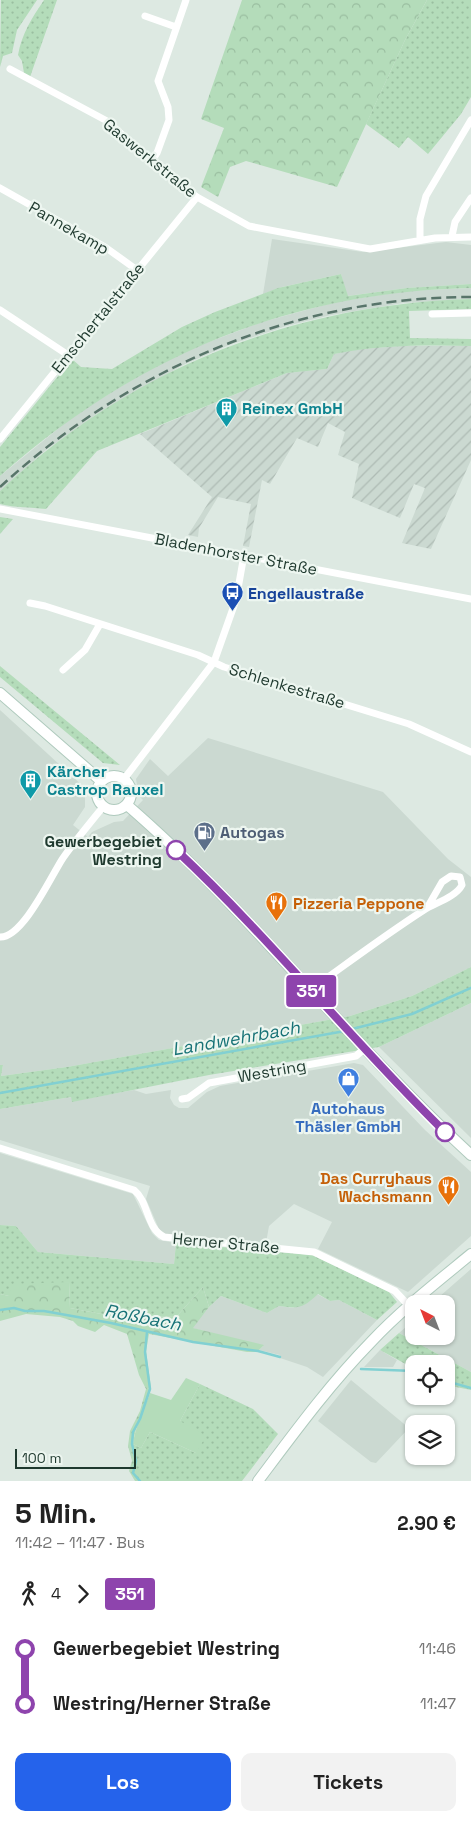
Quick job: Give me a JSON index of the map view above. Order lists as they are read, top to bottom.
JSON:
{
  "streets": {
    "street": [
      "Gaswerkstraße",
      "Pannekamp",
      "Emschertalstraße",
      "Bladenhorster Straße",
      "Schlenkestraße",
      "Westring",
      "Herner Straße"
    ]
  },
  "crossings": [
    ["Gaswerkstraße", "Emschertalstraße"],
    ["Pannekamp", "Emschertalstraße"]
  ],
  "water": ["Landwehrbach", "Roßbach"],
  "places": {
    "building": ["Reinex GmbH", "Kärcher Castrop Rauxel"],
    "bus stop": ["Engellaustraße"],
    "other": ["Gewerbegebiet Westring"],
    "fuel station": ["Autogas"],
    "restaurant": ["Pizzeria Peppone", "Das Curryhaus Wachsmann"],
    "shop": ["Autohaus Thäsler GmbH"]
  },
  "lines": ["bus line 351"],
  "scale_bar": "100 m",
  "north": "top left",
  "page": {
    "on_map": "351",
    "scale": "100 m",
    "heading": ["5 Min.", "11:42 – 11:47 · Bus", "2.90 €"],
    "legs": ["4", "351"],
    "list": [
      {
        "name": "Gewerbegebiet Westring",
        "value": "11:46"
      },
      {
        "name": "Westring/Herner Straße",
        "value": "11:47"
      }
    ],
    "buttons": ["Los", "Tickets"]
  }
}
